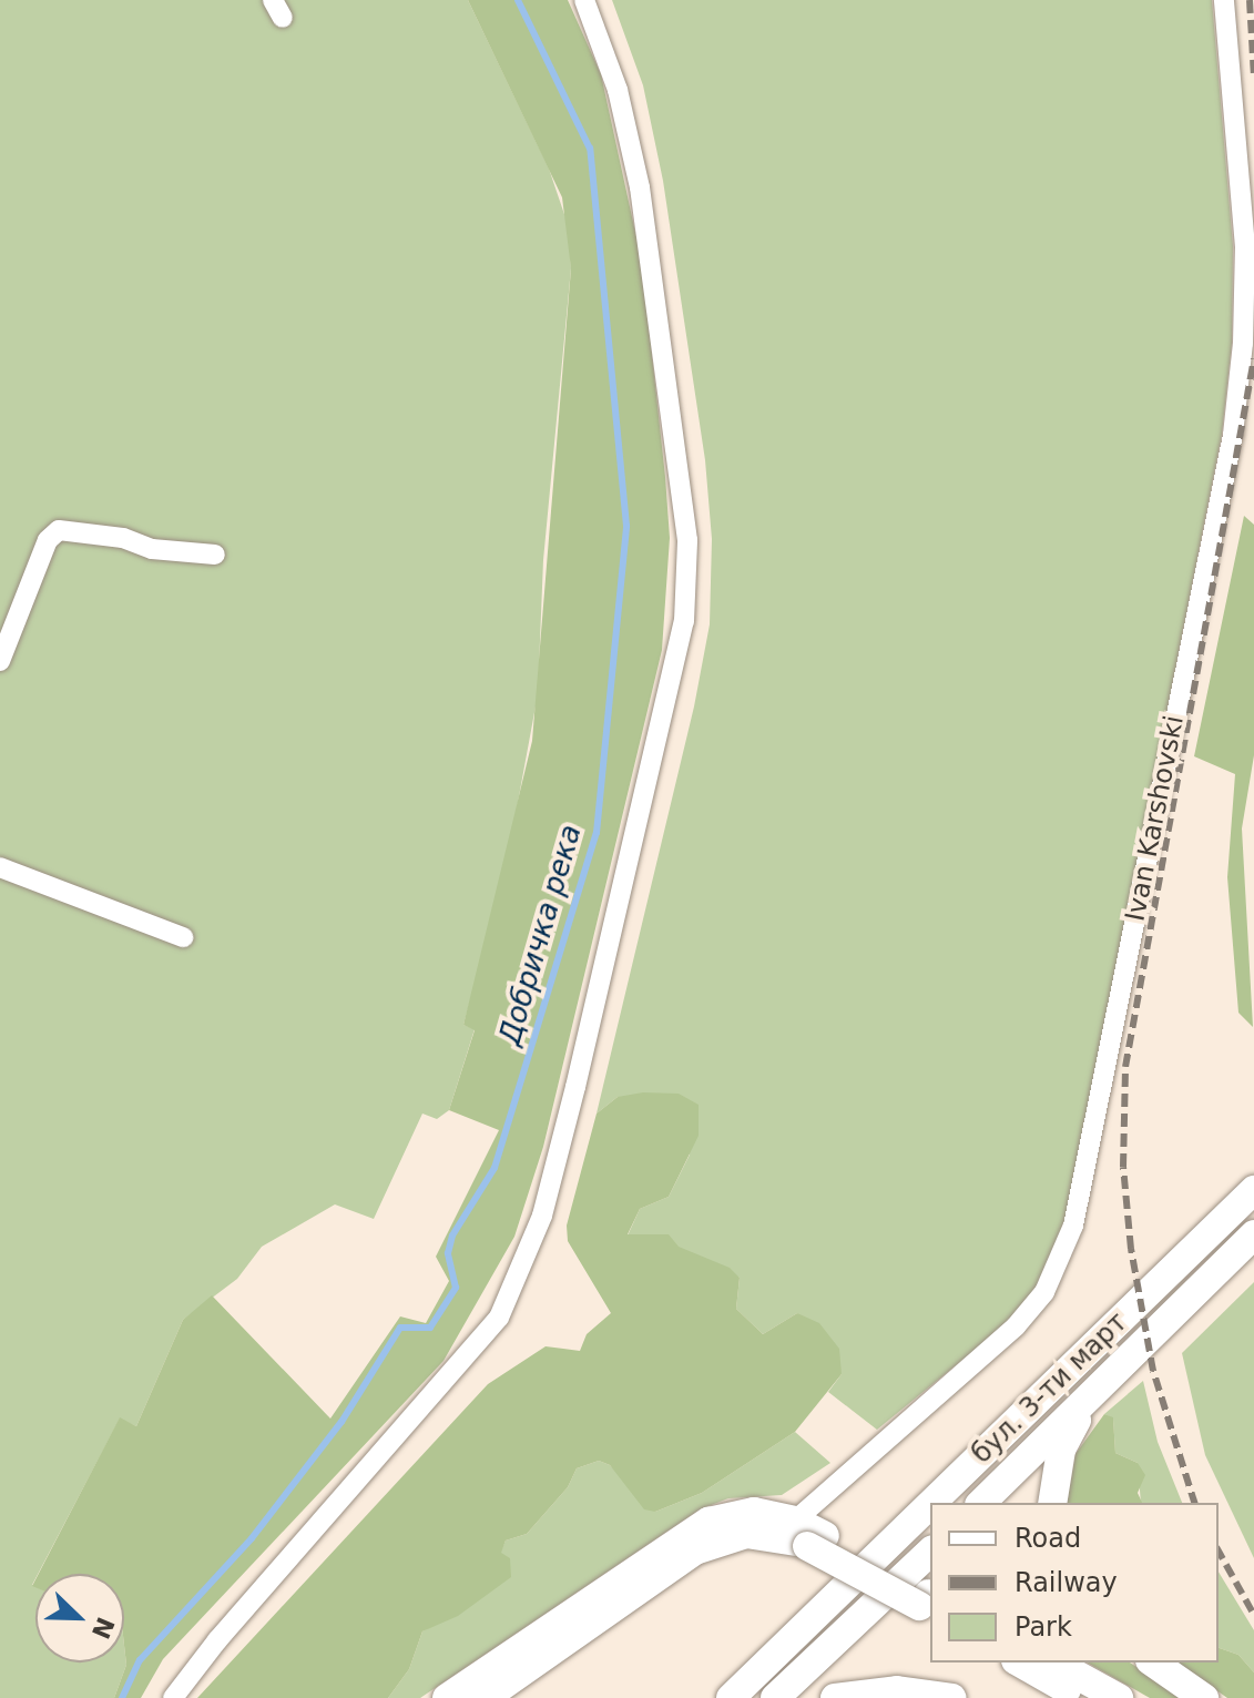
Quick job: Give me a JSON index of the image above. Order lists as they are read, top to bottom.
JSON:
{
  "streets": {
    "main road": ["бул. 3-ти март"],
    "street": ["Ivan Karshovski"]
  },
  "water": ["Добричка река"],
  "legend": ["Road", "Railway", "Park"],
  "north": "bottom right"
}
